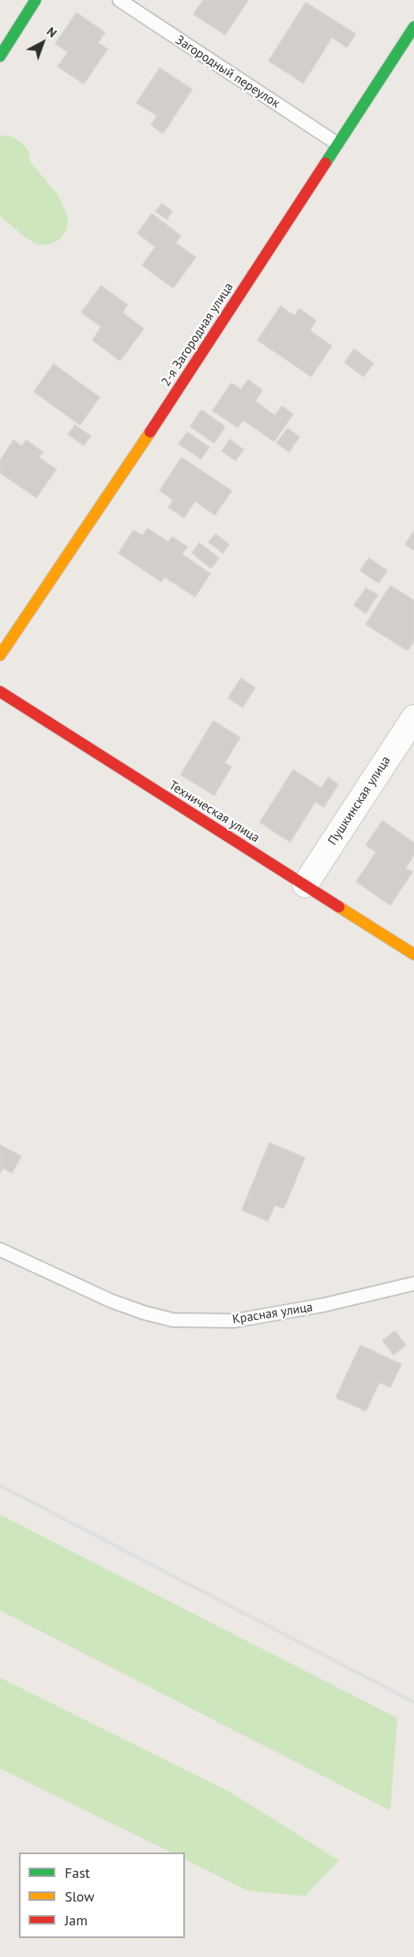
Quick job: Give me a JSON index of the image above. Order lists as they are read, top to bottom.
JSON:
{
  "streets": {
    "street": ["2-я Загородная улица", "Пушкинская улица", "Техническая улица"],
    "lane": ["Загородный переулок", "Красная улица"]
  },
  "crossings": [
    ["Загородный переулок", "2-я Загородная улица"],
    ["Пушкинская улица", "Техническая улица"]
  ],
  "legend": ["Fast", "Slow", "Jam"],
  "north": "top right"
}
